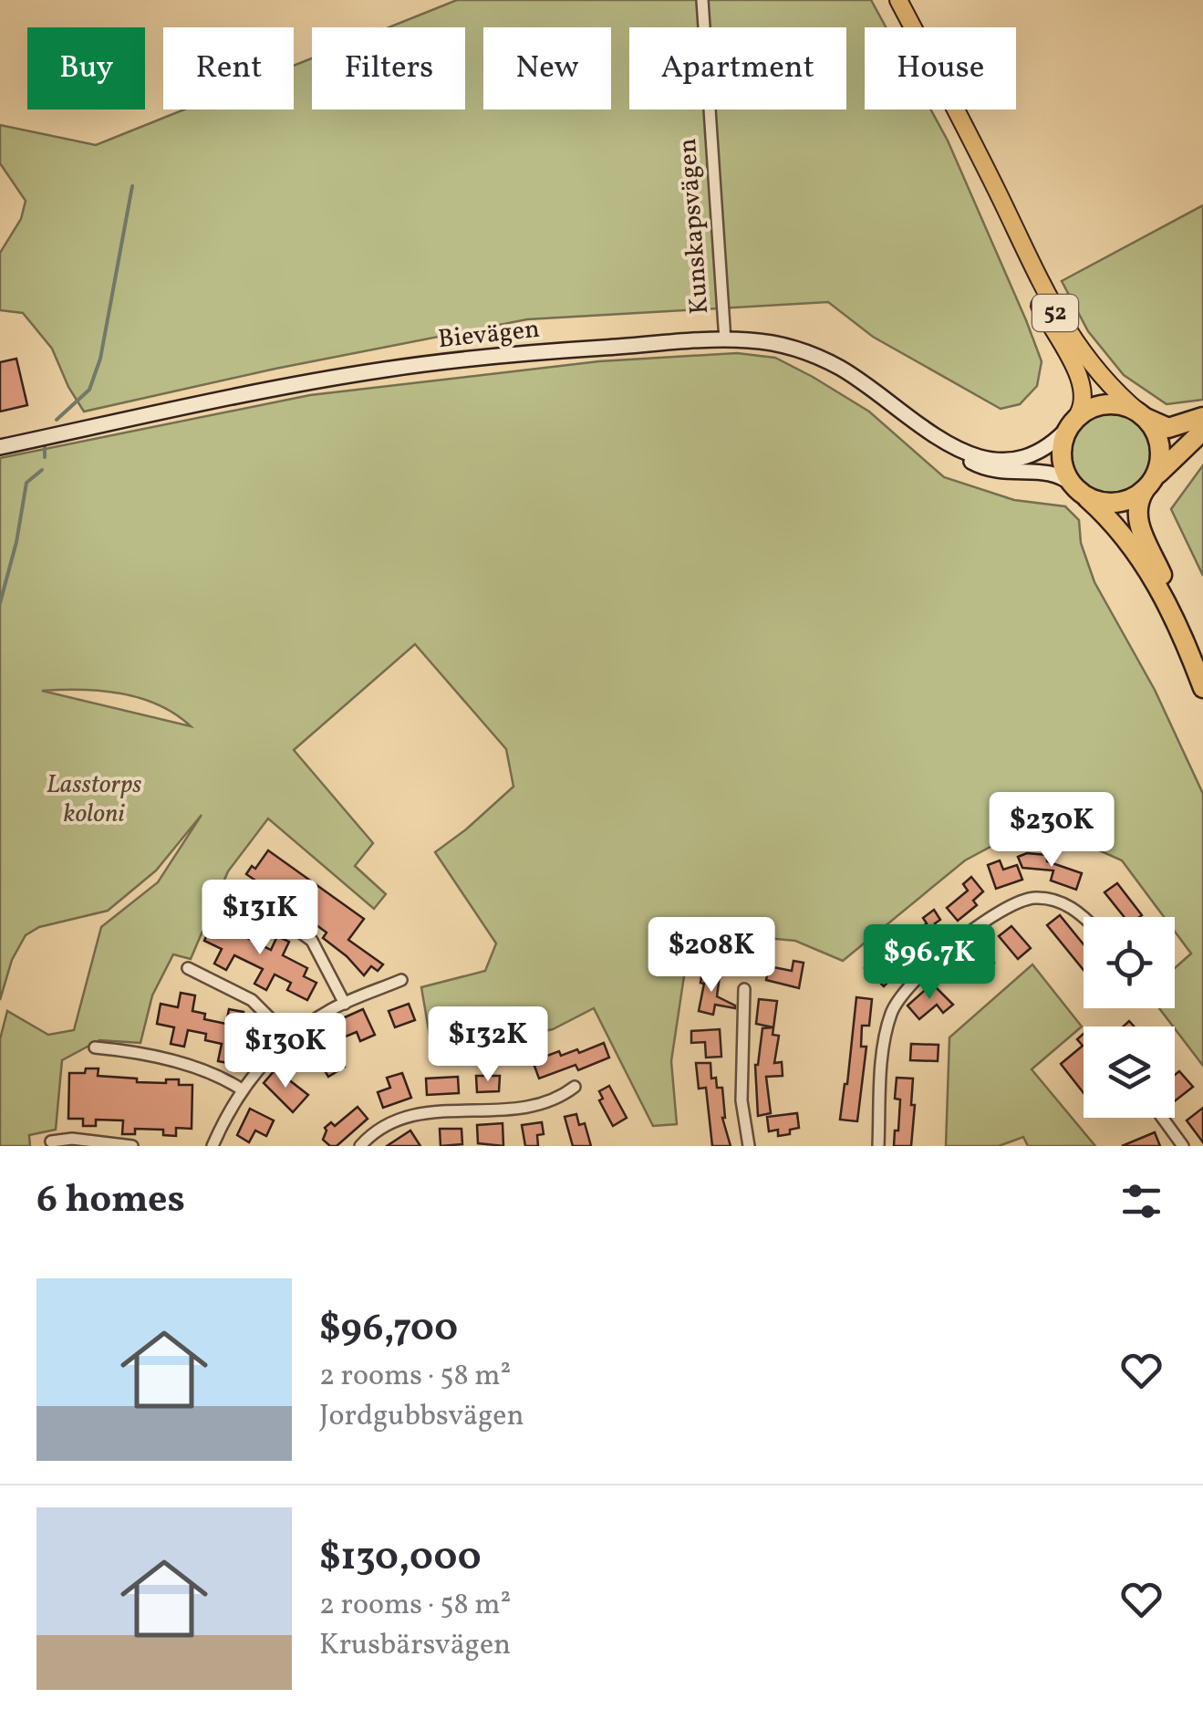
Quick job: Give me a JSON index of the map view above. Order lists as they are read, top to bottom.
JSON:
{
  "streets": {
    "highway": ["52"],
    "street": ["Kunskapsvägen", "Bievägen"]
  },
  "crossings": [
    ["Kunskapsvägen", "Bievägen"],
    ["52", "Bievägen"]
  ],
  "parks": ["Lasstorps koloni"],
  "page": {
    "chip": [
      "Buy",
      "Rent",
      "Filters",
      "New",
      "Apartment",
      "House"
    ],
    "price": [
      "$230K",
      "$131K",
      "$208K",
      "$96.7K",
      "$132K",
      "$130K"
    ],
    "heading": "6 homes",
    "list": [
      {
        "name": "$96,700",
        "note": "2 rooms · 58 m² · Jordgubbsvägen"
      },
      {
        "name": "$130,000",
        "note": "2 rooms · 58 m² · Krusbärsvägen"
      }
    ]
  }
}
